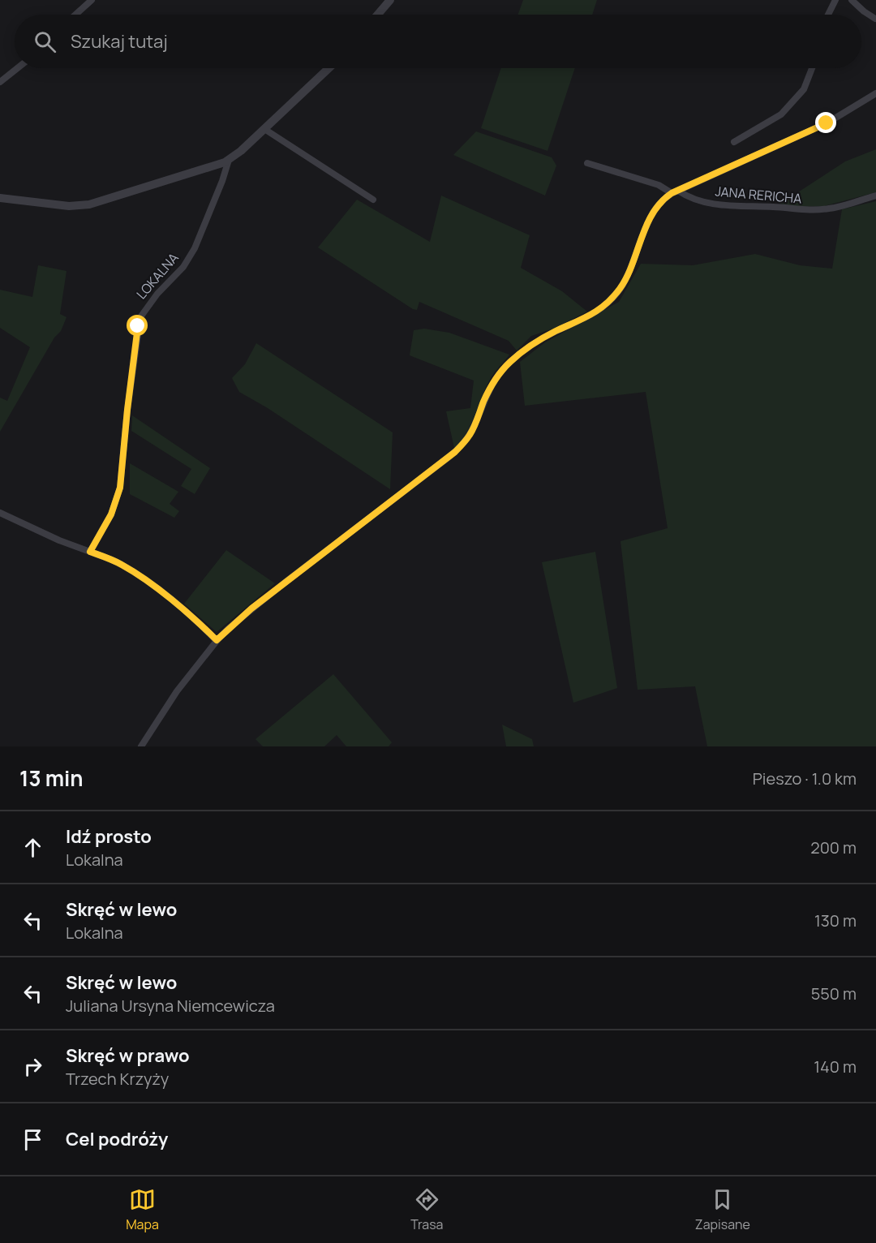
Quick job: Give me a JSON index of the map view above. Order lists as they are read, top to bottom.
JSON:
{
  "streets": {
    "street": ["JANA RERICHA", "LOKALNA"]
  },
  "page": {
    "search": "Szukaj tutaj",
    "heading": ["13 min", "Pieszo · 1.0 km"],
    "list": [
      ["Idź prosto", "Lokalna", "200 m"],
      ["Skręć w lewo", "Lokalna", "130 m"],
      ["Skręć w lewo", "Juliana Ursyna Niemcewicza", "550 m"],
      ["Skręć w prawo", "Trzech Krzyży", "140 m"],
      "Cel podróży"
    ],
    "nav": ["Mapa", "Trasa", "Zapisane"]
  }
}
